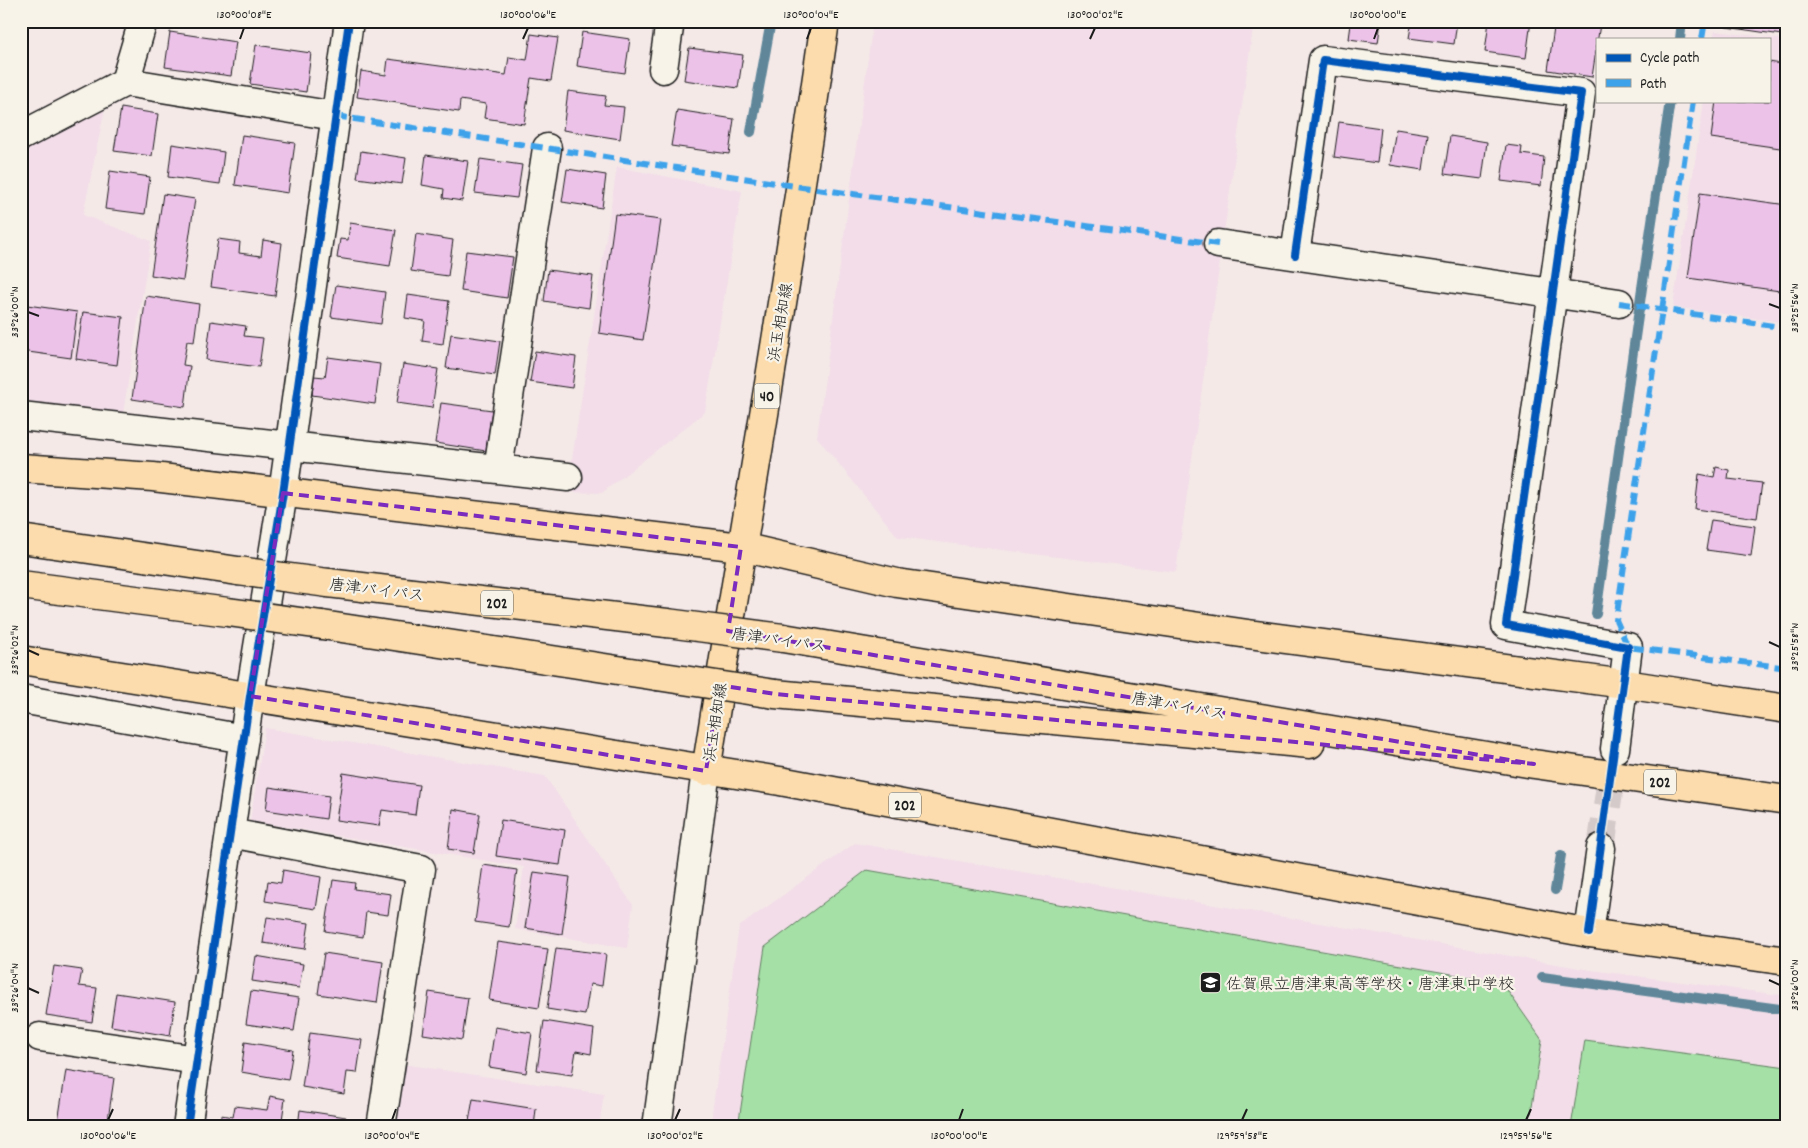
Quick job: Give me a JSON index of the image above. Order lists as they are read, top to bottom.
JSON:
{
  "streets": {
    "main road": [
      "浜玉相知線",
      "40",
      "唐津バイパス",
      "202"
    ]
  },
  "crossings": [
    ["浜玉相知線", "202"]
  ],
  "places": {
    "school or university": ["佐賀県立唐津東高等学校・唐津東中学校"]
  },
  "legend": ["Cycle path", "Path"],
  "coordinates": [
    "130°00'08\"E",
    "130°00'06\"E",
    "130°00'04\"E",
    "130°00'02\"E",
    "130°00'00\"E",
    "33°25'56\"N",
    "33°26'00\"N",
    "33°25'58\"N",
    "33°26'02\"N",
    "33°26'04\"N",
    "129°59'58\"E",
    "129°59'56\"E"
  ]
}
